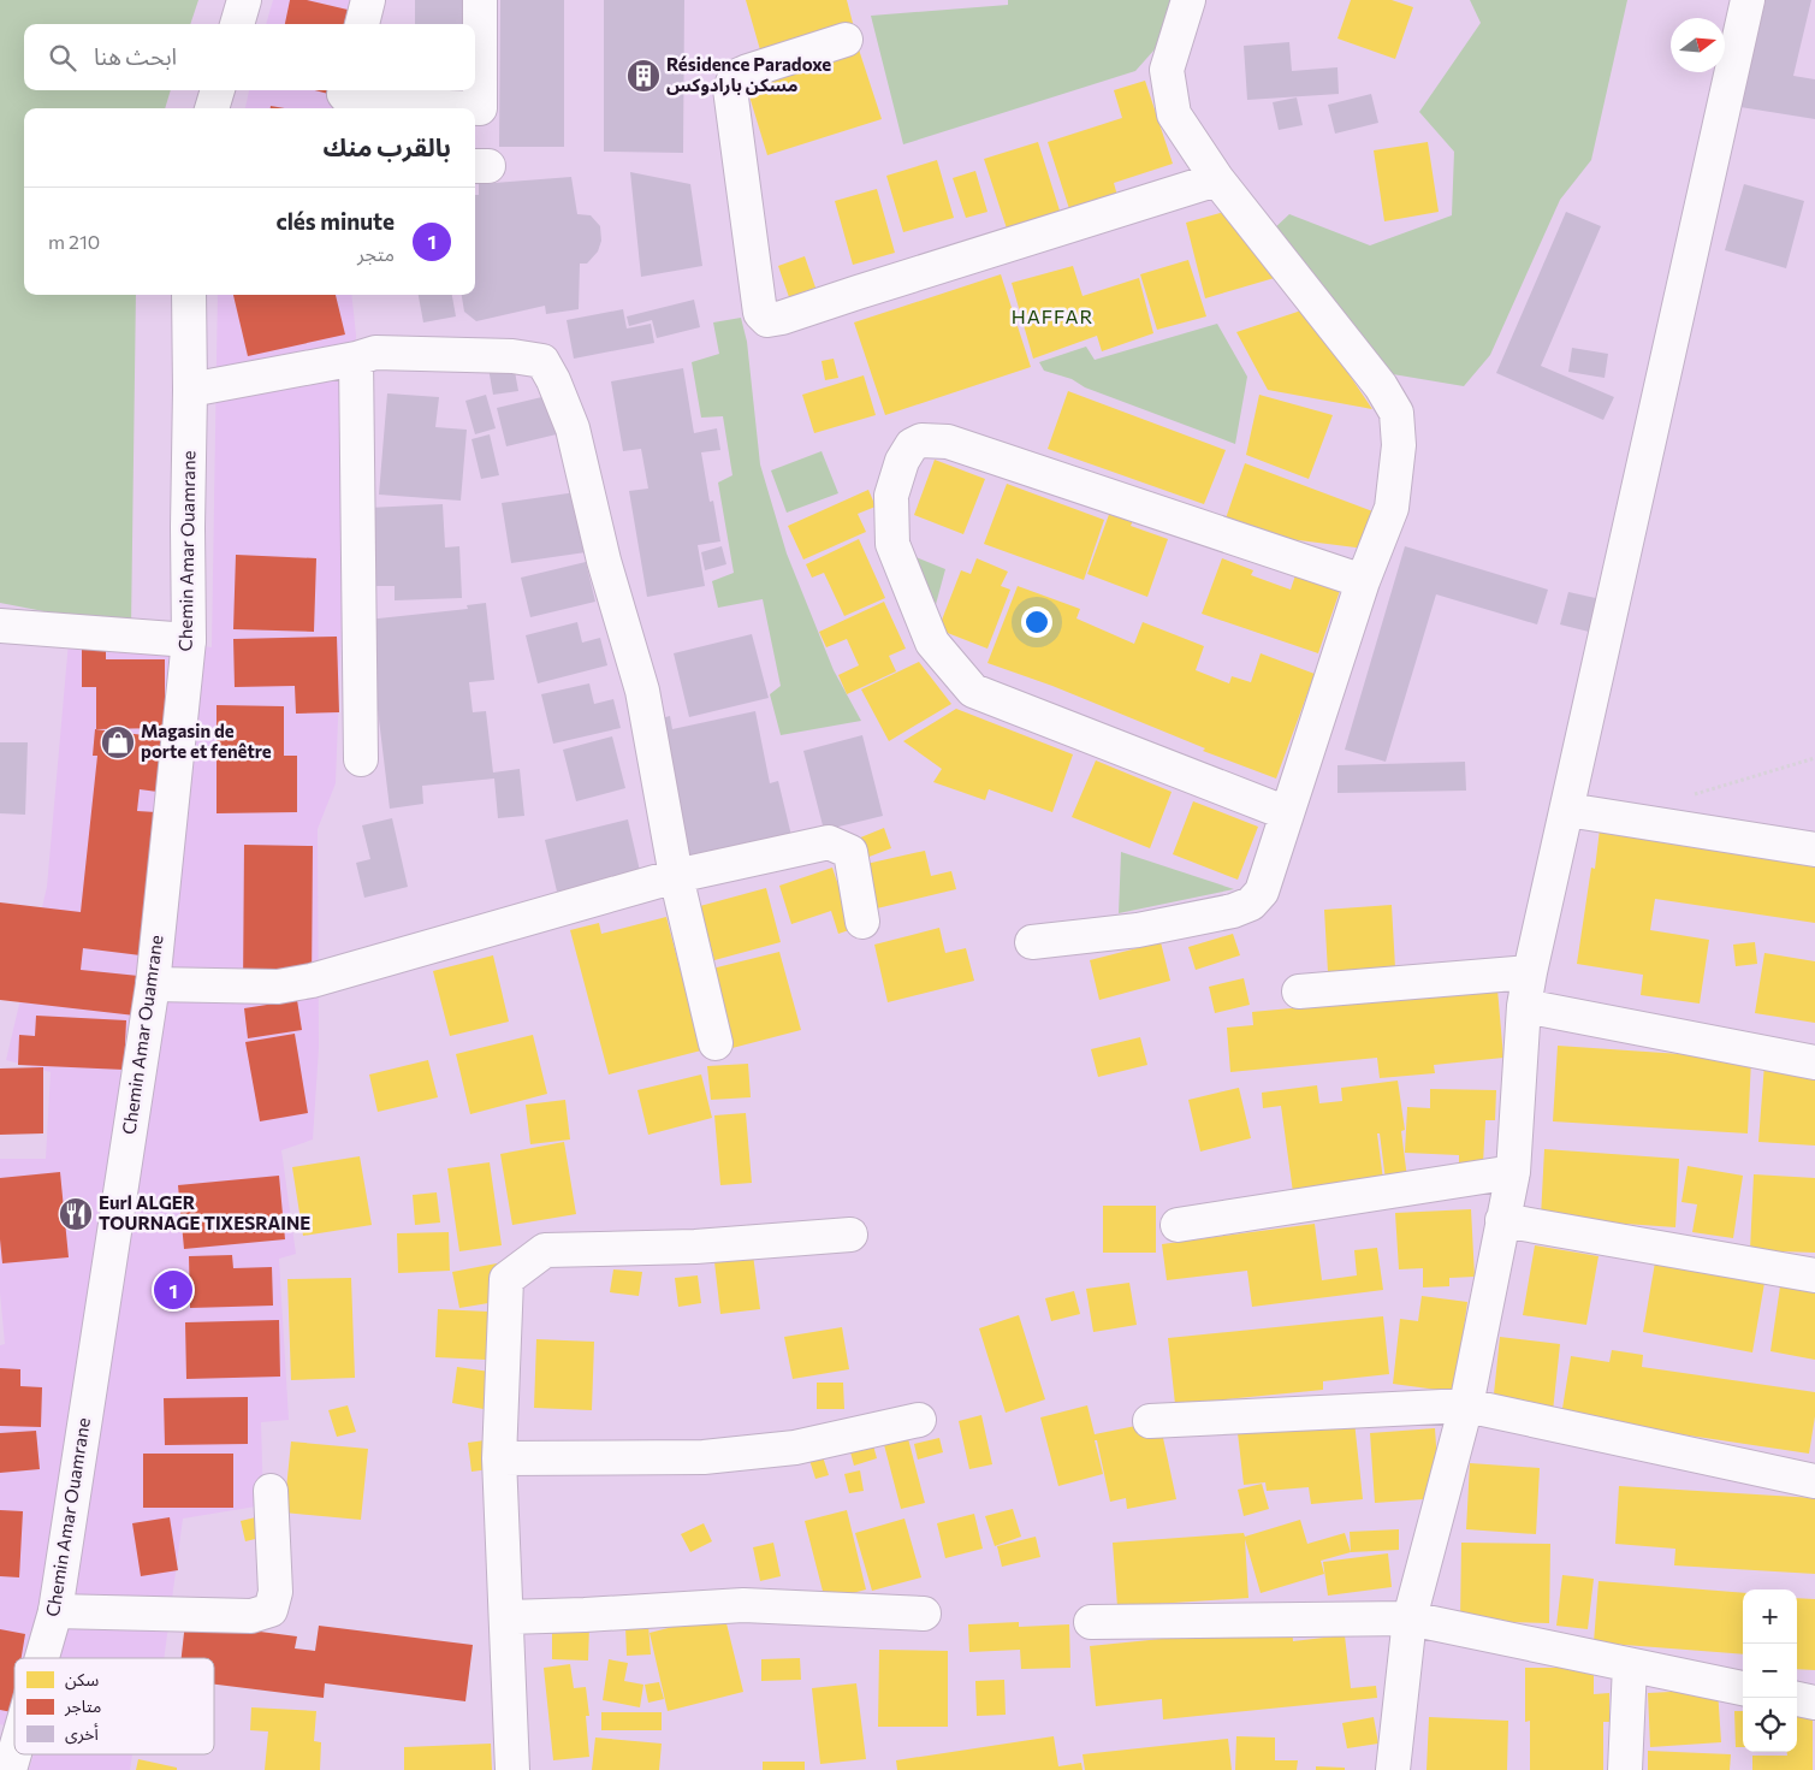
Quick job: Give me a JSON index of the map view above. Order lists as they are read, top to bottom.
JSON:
{
  "streets": {
    "street": ["Chemin Amar Ouamrane"]
  },
  "districts": ["HAFFAR"],
  "places": {
    "building": ["Résidence Paradoxe مسكن بارادوكس"],
    "shop": ["Magasin de porte et fenêtre"],
    "restaurant": ["Eurl ALGER TOURNAGE TIXESRAINE"]
  },
  "legend": ["سكن", "متاجر", "أخرى"],
  "north": "right",
  "page": {
    "search": "ابحث هنا",
    "heading": "بالقرب منك",
    "list": [
      {
        "mark": "1",
        "name": "clés minute",
        "note": "متجر",
        "value": "210 m"
      }
    ],
    "pins": "1",
    "map_buttons": ["+", "−"]
  }
}
